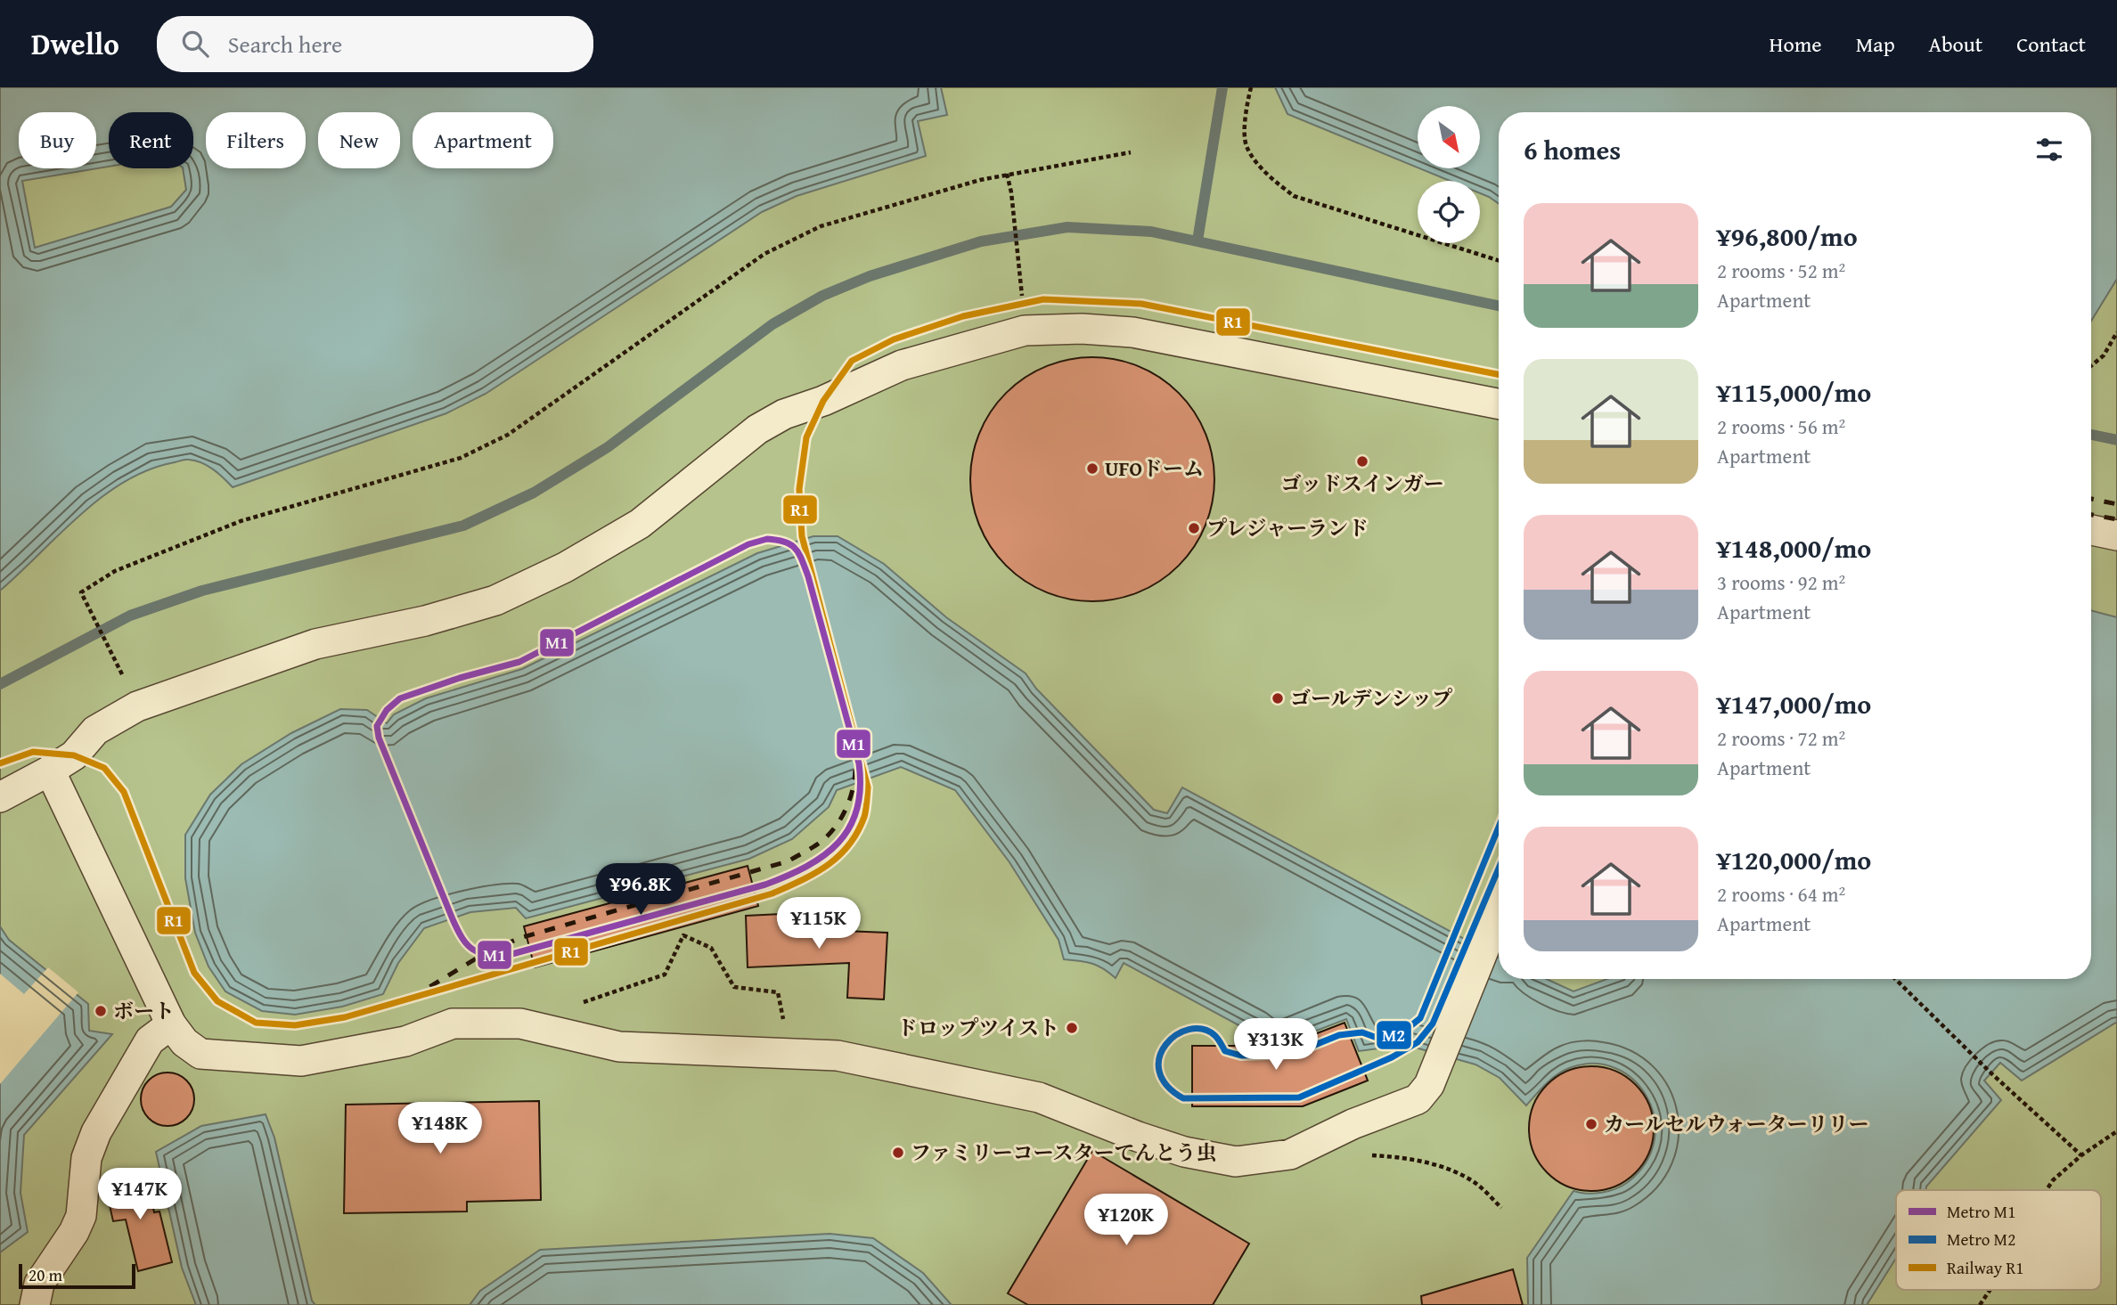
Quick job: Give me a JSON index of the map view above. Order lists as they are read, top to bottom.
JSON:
{
  "places": [
    "ゴッドスインガー",
    "UFOドーム",
    "プレジャーランド",
    "ゴールデンシップ",
    "ボート",
    "ドロップツイスト",
    "カールセルウォーターリリー",
    "ファミリーコースターてんとう虫"
  ],
  "lines": ["rail line R1", "metro line M1", "metro line M2"],
  "legend": ["Metro M1", "Metro M2", "Railway R1"],
  "scale_bar": "20 m",
  "north": "bottom right",
  "page": {
    "header": "Dwello",
    "search": "Search here",
    "nav": [
      "Home",
      "Map",
      "About",
      "Contact"
    ],
    "chip": [
      "Buy",
      "Rent",
      "Filters",
      "New",
      "Apartment"
    ],
    "heading": "6 homes",
    "list": [
      {
        "name": "¥96,800/mo",
        "note": "2 rooms · 52 m² · Apartment"
      },
      {
        "name": "¥115,000/mo",
        "note": "2 rooms · 56 m² · Apartment"
      },
      {
        "name": "¥148,000/mo",
        "note": "3 rooms · 92 m² · Apartment"
      },
      {
        "name": "¥147,000/mo",
        "note": "2 rooms · 72 m² · Apartment"
      },
      {
        "name": "¥120,000/mo",
        "note": "2 rooms · 64 m² · Apartment"
      }
    ],
    "price": [
      "¥96.8K",
      "¥115K",
      "¥313K",
      "¥148K",
      "¥147K",
      "¥120K"
    ],
    "scale": "20 m"
  }
}
